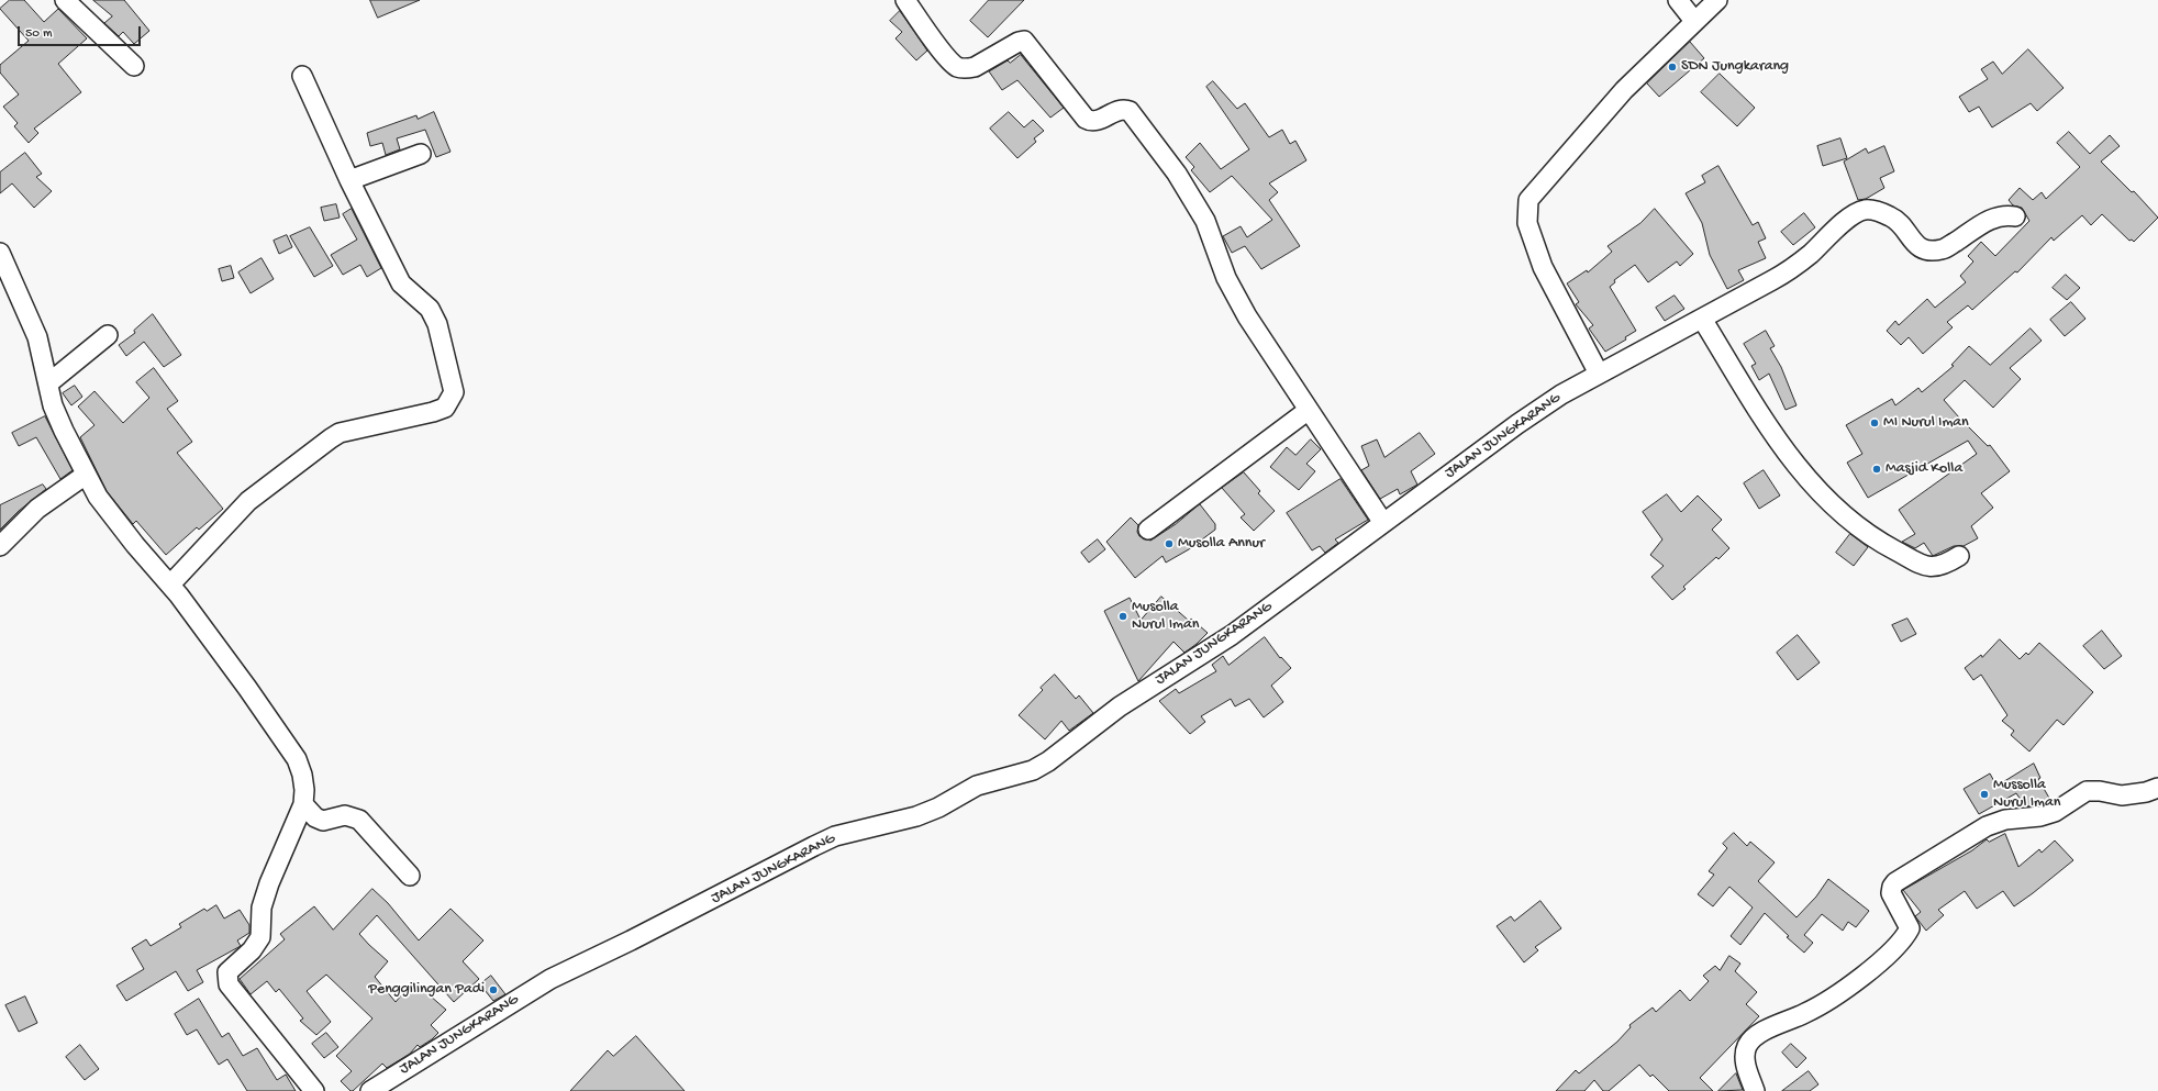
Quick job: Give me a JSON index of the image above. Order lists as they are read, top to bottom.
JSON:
{
  "streets": {
    "street": ["JALAN JUNGKARANG"]
  },
  "places": [
    "SDN Jungkarang",
    "MI Nurul Iman",
    "Masjid Kolla",
    "Musolla Annur",
    "Musolla Nurul Iman",
    "Mussolla Nurul Iman",
    "Penggilingan Padi"
  ],
  "scale_bar": "50 m"
}
